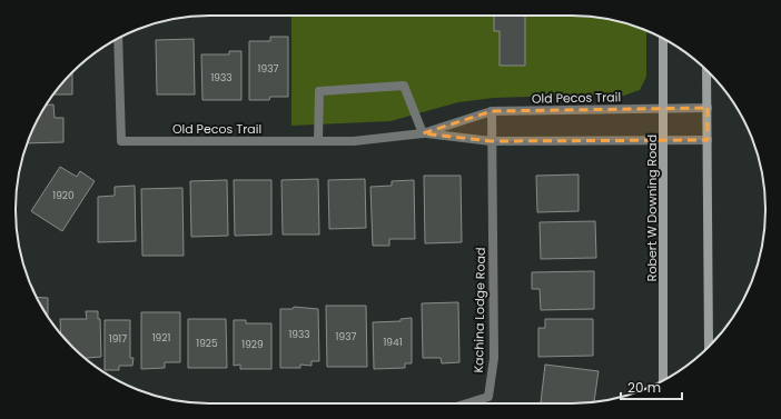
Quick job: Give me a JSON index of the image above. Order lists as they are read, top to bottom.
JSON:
{
  "streets": {
    "main road": ["Robert W Downing Road"],
    "street": ["Old Pecos Trail", "Kachina Lodge Road"]
  },
  "crossings": [
    ["Old Pecos Trail", "Robert W Downing Road"],
    ["Old Pecos Trail", "Kachina Lodge Road"]
  ],
  "house_numbers": [
    "1937",
    "1933",
    "1920",
    "1933",
    "1937",
    "1921",
    "1917",
    "1941",
    "1925",
    "1929"
  ],
  "scale_bar": "20 m"
}
